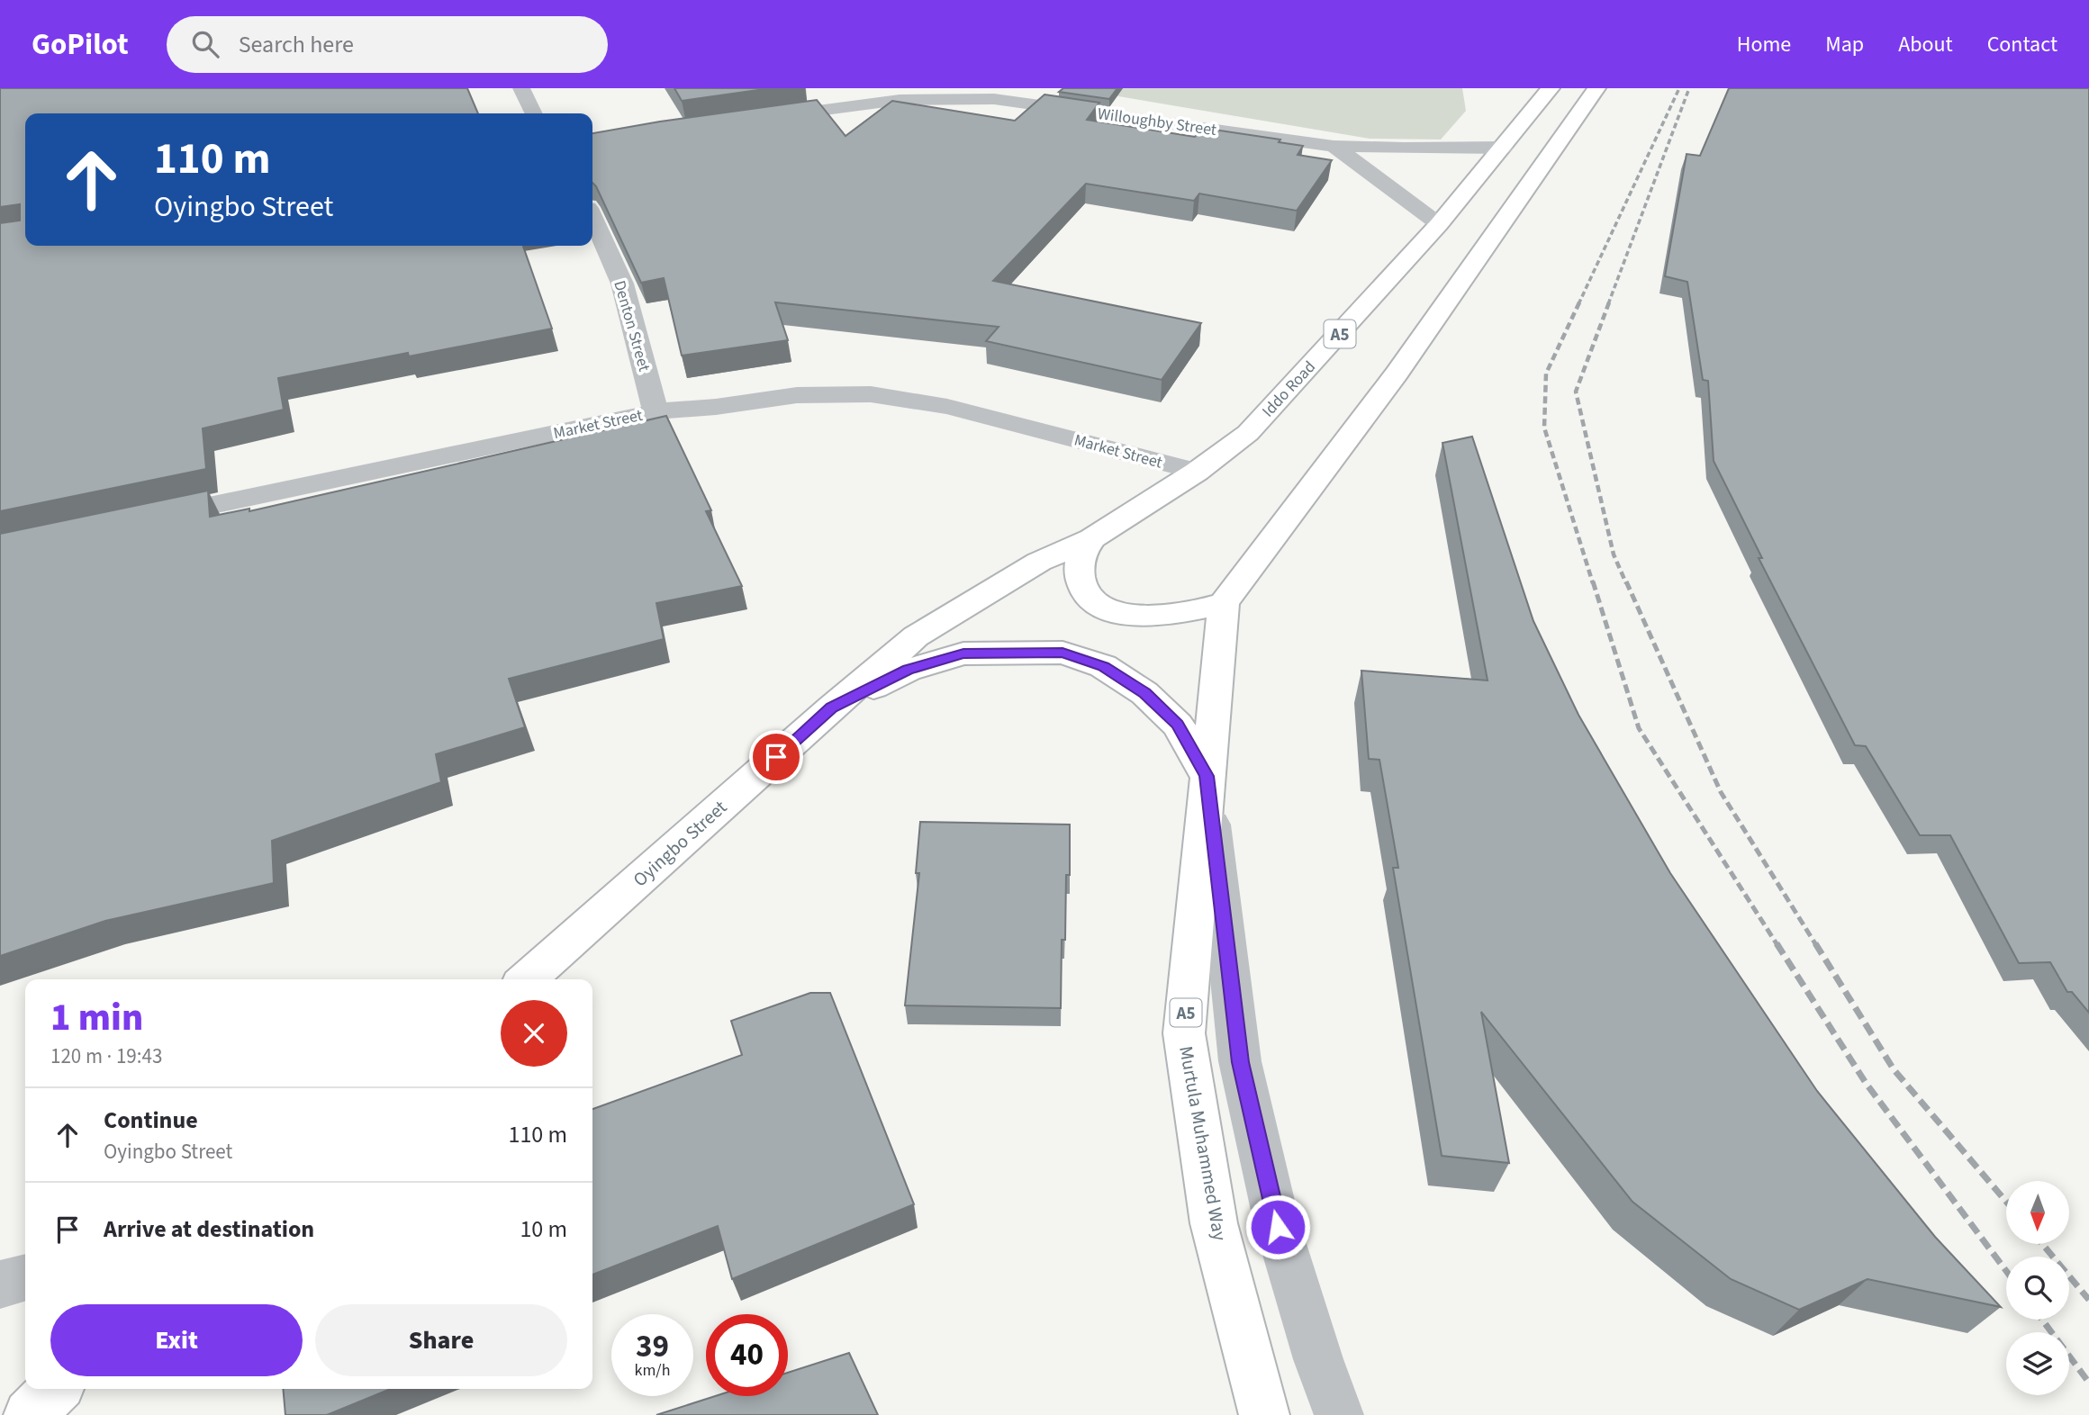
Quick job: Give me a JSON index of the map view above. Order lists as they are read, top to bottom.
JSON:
{
  "streets": {
    "highway": [
      "A5",
      "Iddo Road",
      "Oyingbo Street",
      "Murtula Muhammed Way"
    ],
    "street": ["Willoughby Street", "Denton Street", "Market Street"]
  },
  "crossings": [
    ["Willoughby Street", "Iddo Road"],
    ["Denton Street", "Market Street"],
    ["Iddo Road", "Market Street"],
    ["Iddo Road", "Oyingbo Street"]
  ],
  "north": "bottom",
  "page": {
    "header": "GoPilot",
    "search": "Search here",
    "nav": [
      "Home",
      "Map",
      "About",
      "Contact"
    ],
    "turn": ["110 m", "Oyingbo Street"],
    "heading": ["1 min", "120 m · 19:43"],
    "list": [
      {
        "name": "Continue",
        "note": "Oyingbo Street",
        "value": "110 m"
      },
      {
        "name": "Arrive at destination",
        "value": "10 m"
      }
    ],
    "buttons": ["Exit", "Share"],
    "speed": "39 km/h",
    "limit": "40"
  }
}
